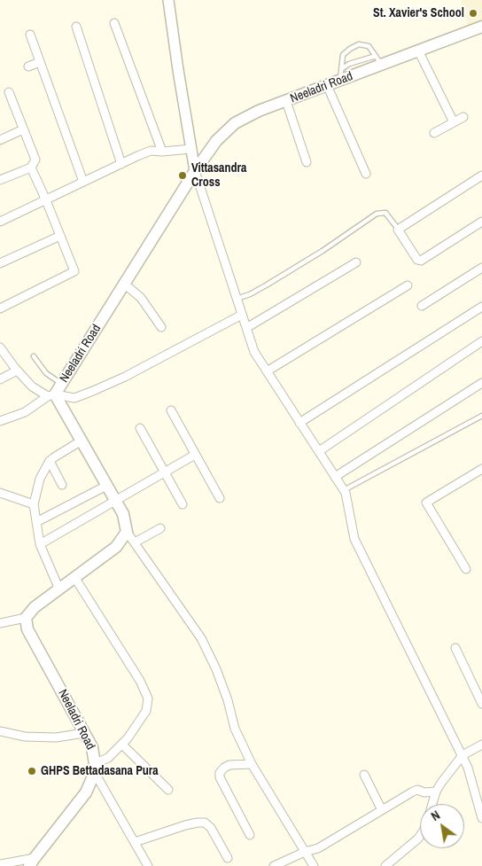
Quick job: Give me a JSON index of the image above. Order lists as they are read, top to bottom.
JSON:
{
  "streets": {
    "main road": ["Neeladri Road"]
  },
  "places": ["St. Xavier's School", "Vittasandra Cross", "GHPS Bettadasana Pura"],
  "north": "top left"
}
